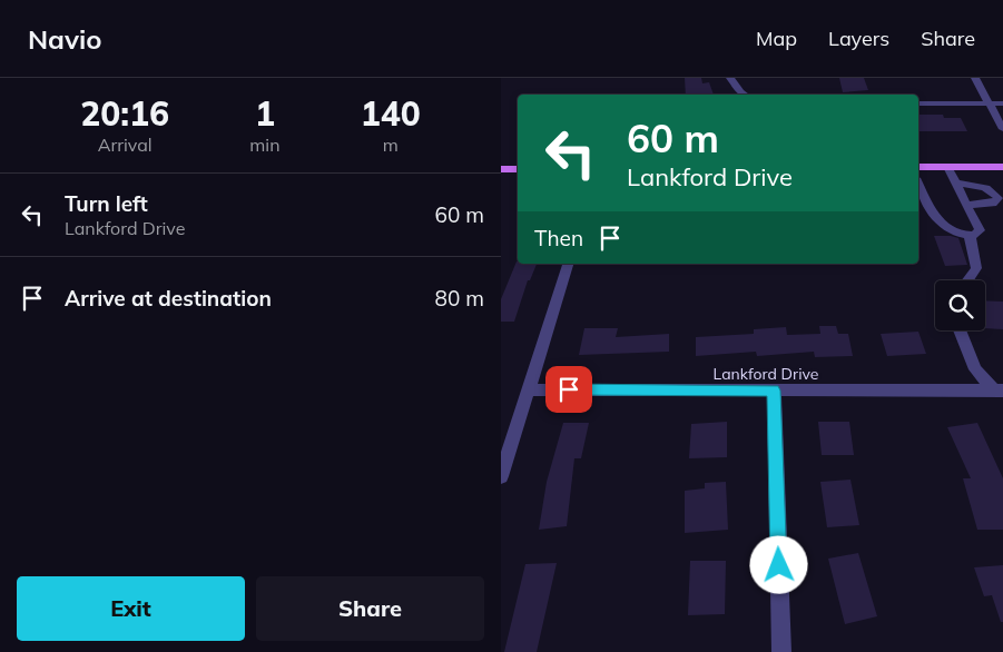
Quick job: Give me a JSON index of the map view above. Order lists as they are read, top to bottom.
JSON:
{
  "streets": {
    "street": ["Lankford Drive"]
  },
  "page": {
    "header": "Navio",
    "nav": ["Map", "Layers", "Share"],
    "eta": [
      "20:16",
      "Arrival",
      "1",
      "min",
      "140",
      "m"
    ],
    "turn": ["60 m", "Lankford Drive"],
    "list": [
      {
        "name": "Turn left",
        "note": "Lankford Drive",
        "value": "60 m"
      },
      {
        "name": "Arrive at destination",
        "value": "80 m"
      }
    ],
    "then": "Then",
    "buttons": ["Exit", "Share"]
  }
}
